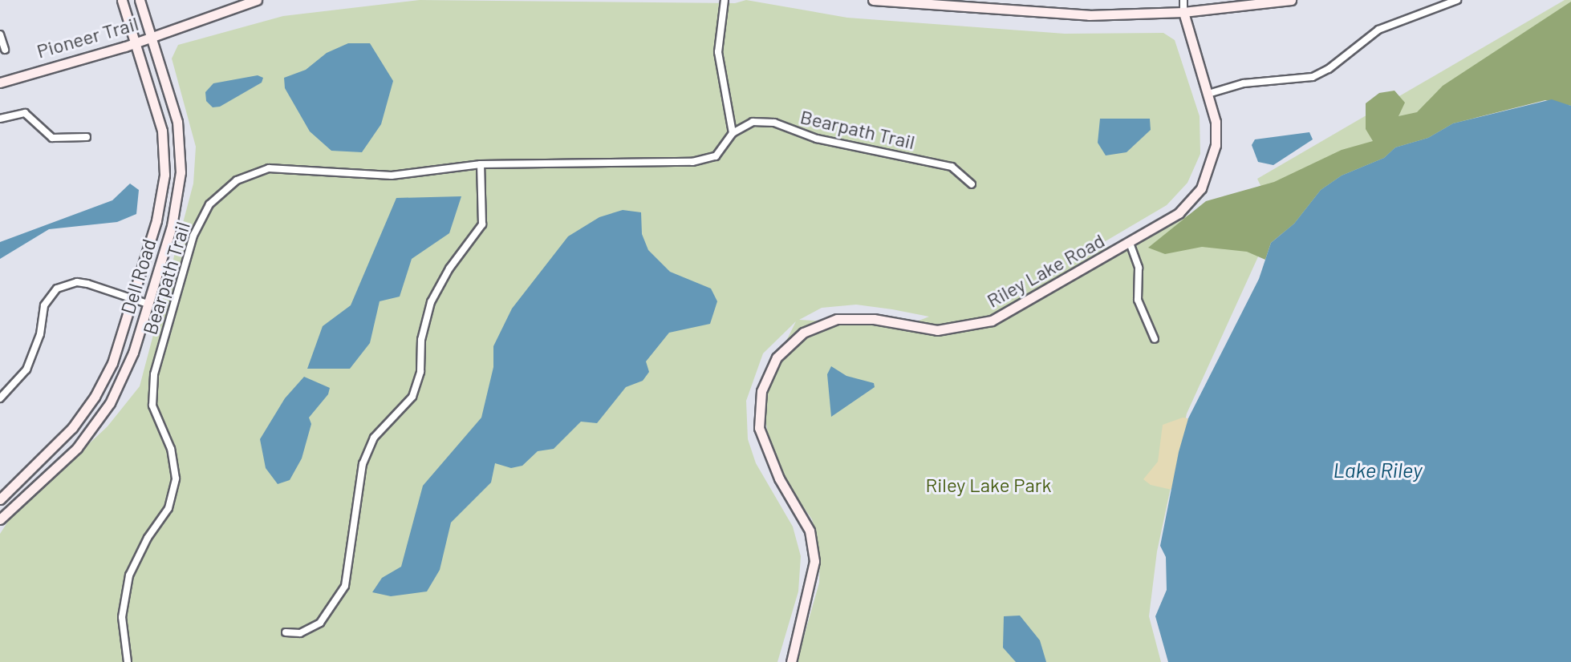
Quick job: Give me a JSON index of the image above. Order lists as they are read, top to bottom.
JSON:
{
  "streets": {
    "main road": ["Pioneer Trail", "Riley Lake Road", "Dell Road"],
    "street": ["Bearpath Trail"]
  },
  "crossings": [
    ["Pioneer Trail", "Dell Road"]
  ],
  "water": ["Lake Riley"],
  "parks": ["Riley Lake Park"]
}
